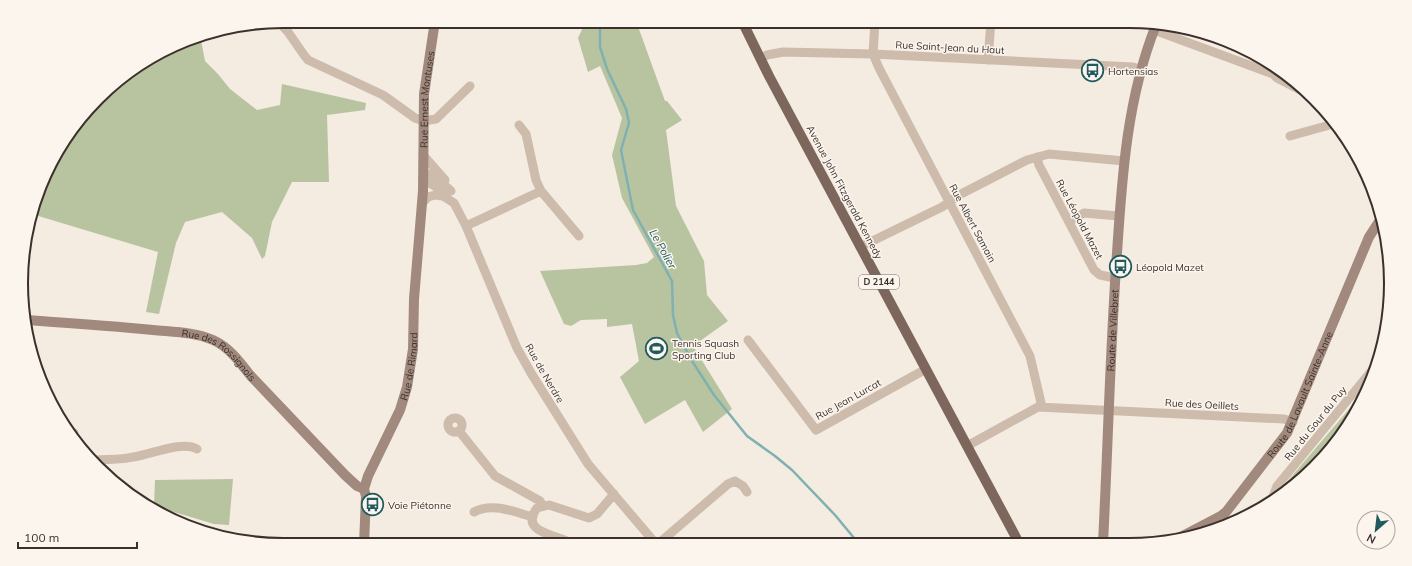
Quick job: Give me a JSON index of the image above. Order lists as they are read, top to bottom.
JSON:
{
  "streets": {
    "main road": ["Avenue John Fitzgerald Kennedy", "D 2144"],
    "street": [
      "Rue Saint-Jean du Haut",
      "Rue Ernest Montuses",
      "Rue Léopold Mazet",
      "Rue Albert Samain",
      "Route de Villebret",
      "Rue des Rossignols",
      "Rue de Rimard",
      "Rue de Nerdre",
      "Route de Lavault Sainte-Anne",
      "Rue Jean Lurcat",
      "Rue des Oeillets",
      "Rue du Gour du Puy"
    ]
  },
  "crossings": [
    ["Rue Saint-Jean du Haut", "Avenue John Fitzgerald Kennedy"],
    ["Rue Saint-Jean du Haut", "Rue Albert Samain"],
    ["Rue Saint-Jean du Haut", "Route de Villebret"],
    ["Rue Ernest Montuses", "Rue de Rimard"],
    ["Rue Ernest Montuses", "Rue de Nerdre"],
    ["Avenue John Fitzgerald Kennedy", "Rue Jean Lurcat"],
    ["Rue Léopold Mazet", "Route de Villebret"],
    ["Rue Albert Samain", "Rue des Oeillets"],
    ["Route de Villebret", "Rue des Oeillets"],
    ["Rue des Rossignols", "Rue de Rimard"],
    ["Rue de Rimard", "Rue de Nerdre"],
    ["Route de Lavault Sainte-Anne", "Rue des Oeillets"]
  ],
  "water": ["Le Polier"],
  "places": {
    "bus stop": ["Hortensias", "Léopold Mazet", "Voie Piétonne"],
    "sports": ["Tennis Squash Sporting Club"]
  },
  "scale_bar": "100 m",
  "north": "bottom left"
}
